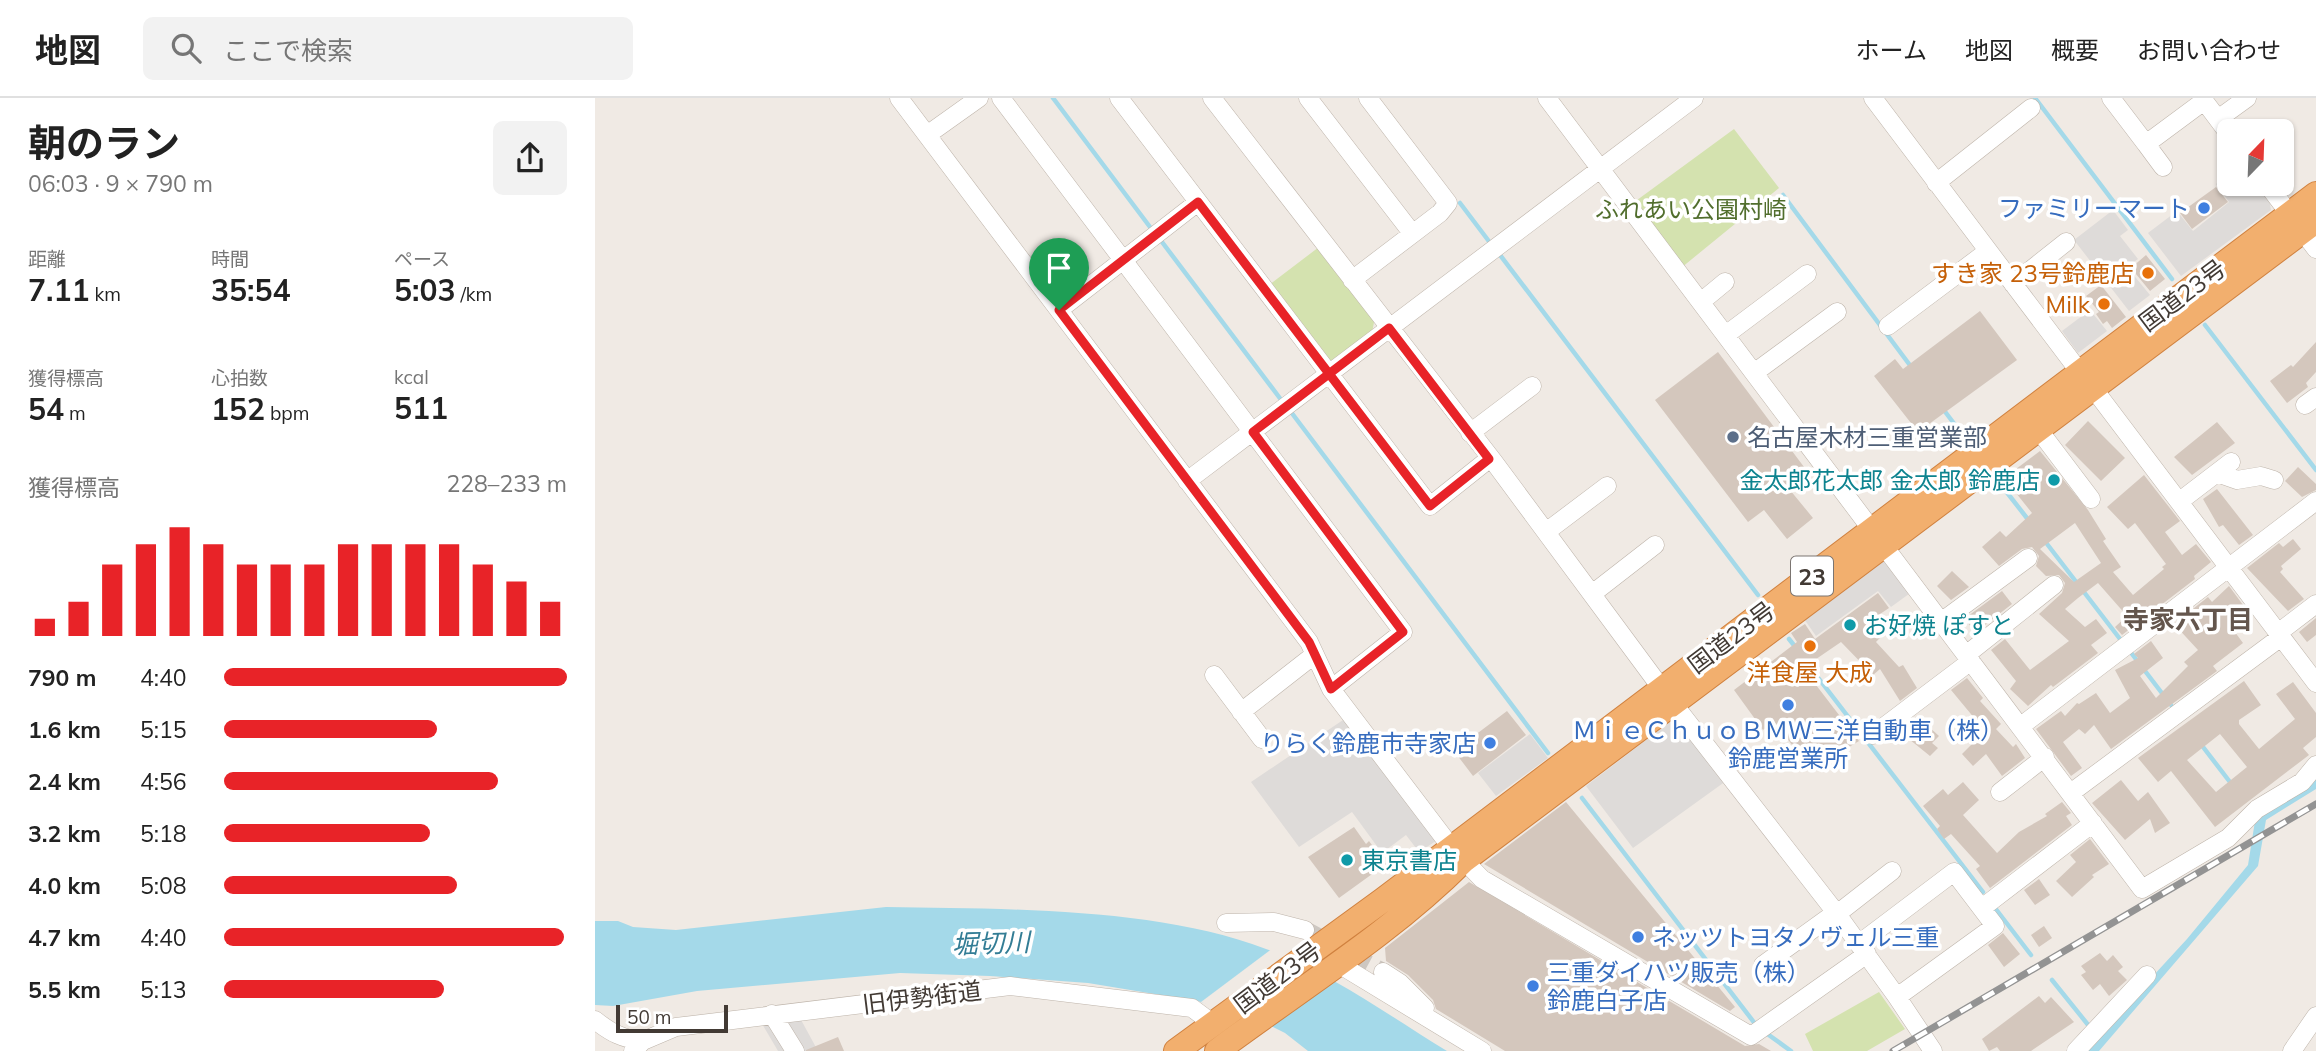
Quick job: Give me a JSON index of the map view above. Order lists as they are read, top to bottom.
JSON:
{
  "streets": {
    "highway": ["国道23号", "23"],
    "street": ["旧伊勢街道"]
  },
  "crossings": [
    ["国道23号", "旧伊勢街道"]
  ],
  "districts": ["寺家六丁目"],
  "water": ["堀切川"],
  "parks": ["ふれあい公園村崎"],
  "places": [
    "ファミリーマート",
    "すき家 23号鈴鹿店",
    "Milk",
    "名古屋木材三重営業部",
    "金太郎花太郎 金太郎 鈴鹿店",
    "お好焼 ぽすと",
    "洋食屋 大成",
    "ＭｉｅＣｈｕｏＢＭＷ三洋自動車（株） 鈴鹿営業所",
    "りらく鈴鹿市寺家店",
    "東京書店",
    "ネッツトヨタノヴェル三重",
    "三重ダイハツ販売（株） 鈴鹿白子店"
  ],
  "scale_bar": "50 m",
  "north": "top right",
  "page": {
    "header": "地図",
    "search": "ここで検索",
    "nav": [
      "ホーム",
      "地図",
      "概要",
      "お問い合わせ"
    ],
    "heading": ["朝のラン", "06:03 · 9 × 790 m"],
    "stats": [
      ["距離", "7.11 km"],
      ["時間", "35:54"],
      ["ペース", "5:03 /km"],
      ["獲得標高", "54 m"],
      ["心拍数", "152 bpm"],
      ["kcal", "511"]
    ],
    "chart": ["獲得標高", "228–233 m"],
    "list": [
      {
        "name": "790 m",
        "note": "4:40"
      },
      {
        "name": "1.6 km",
        "note": "5:15"
      },
      {
        "name": "2.4 km",
        "note": "4:56"
      },
      {
        "name": "3.2 km",
        "note": "5:18"
      },
      {
        "name": "4.0 km",
        "note": "5:08"
      },
      {
        "name": "4.7 km",
        "note": "4:40"
      },
      {
        "name": "5.5 km",
        "note": "5:13"
      }
    ],
    "scale": "50 m"
  }
}
